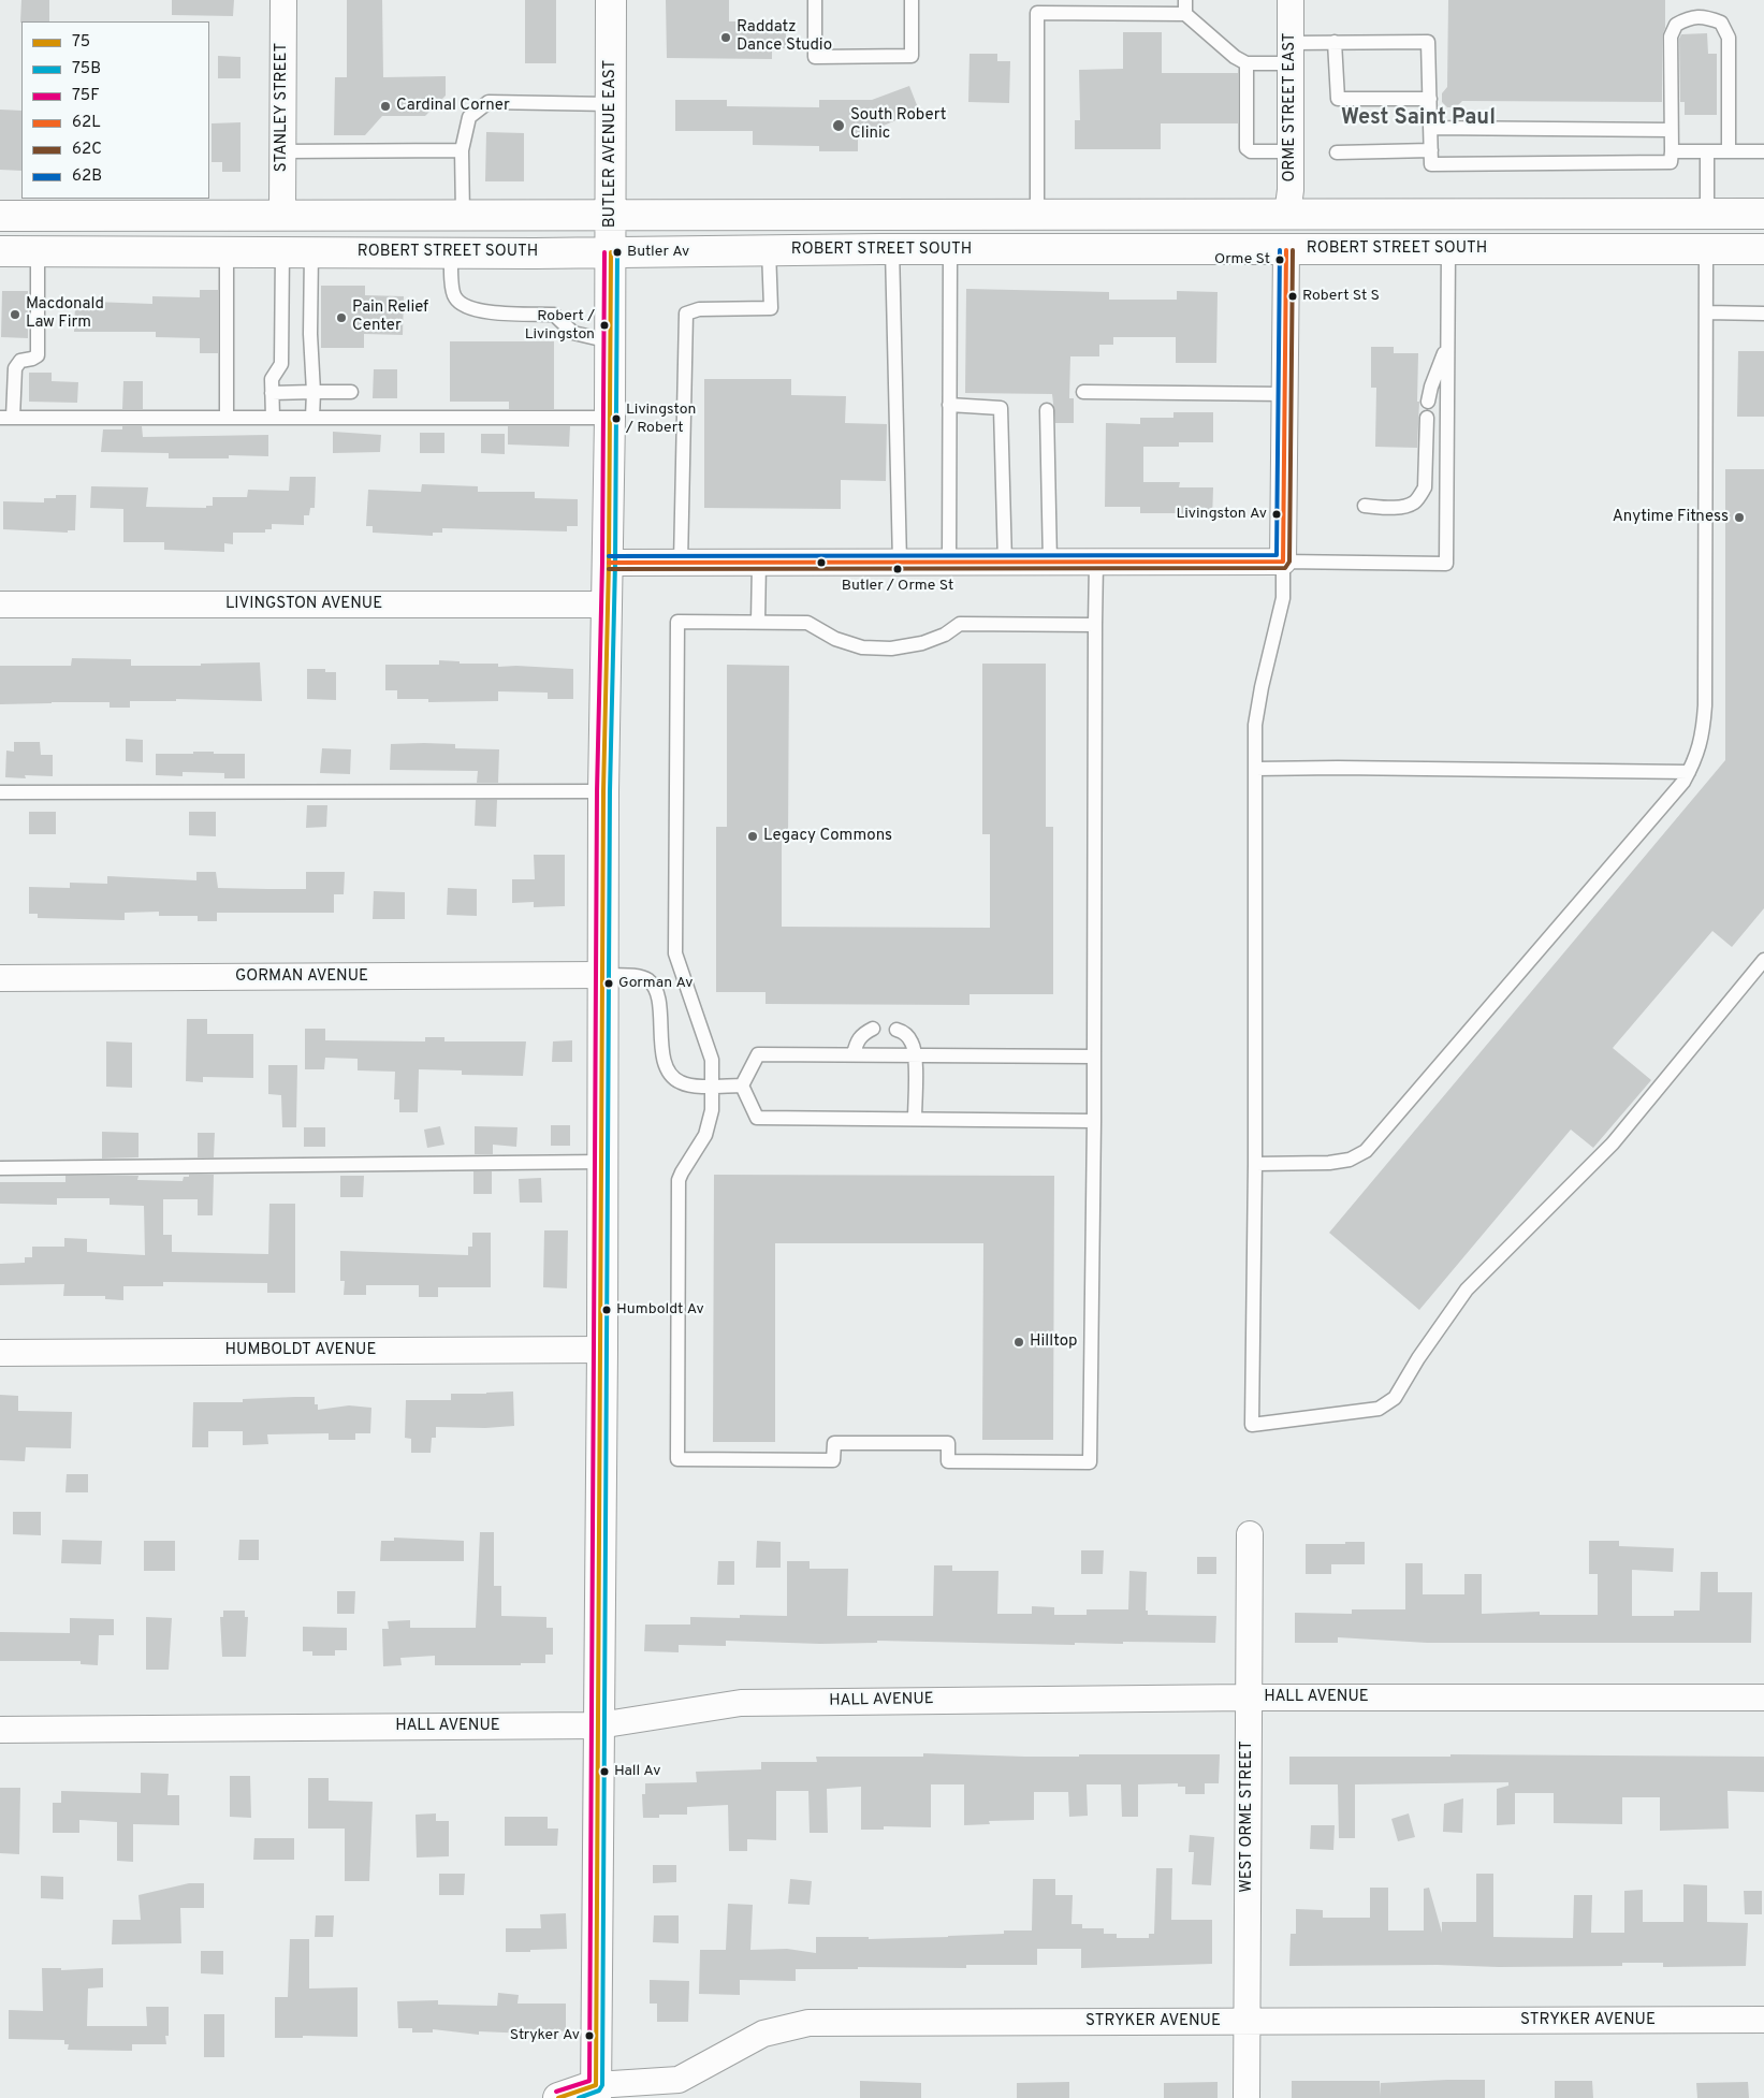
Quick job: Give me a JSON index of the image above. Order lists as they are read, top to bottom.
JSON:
{
  "streets": {
    "main road": ["BUTLER AVENUE EAST", "ROBERT STREET SOUTH", "STRYKER AVENUE"],
    "street": [
      "STANLEY STREET",
      "ORME STREET EAST",
      "LIVINGSTON AVENUE",
      "GORMAN AVENUE",
      "HUMBOLDT AVENUE",
      "HALL AVENUE",
      "WEST ORME STREET"
    ]
  },
  "crossings": [
    ["BUTLER AVENUE EAST", "ROBERT STREET SOUTH"],
    ["BUTLER AVENUE EAST", "LIVINGSTON AVENUE"],
    ["BUTLER AVENUE EAST", "GORMAN AVENUE"],
    ["BUTLER AVENUE EAST", "HUMBOLDT AVENUE"],
    ["BUTLER AVENUE EAST", "HALL AVENUE"],
    ["BUTLER AVENUE EAST", "STRYKER AVENUE"],
    ["HALL AVENUE", "WEST ORME STREET"],
    ["WEST ORME STREET", "STRYKER AVENUE"]
  ],
  "districts": ["West Saint Paul"],
  "places": [
    "Raddatz Dance Studio",
    "Cardinal Corner",
    "South Robert Clinic",
    "Butler Av",
    "Orme St",
    "Robert St S",
    "Macdonald Law Firm",
    "Pain Relief Center",
    "Robert / Livingston",
    "Livingston / Robert",
    "Livingston Av",
    "Anytime Fitness",
    "Butler / Orme St",
    "Legacy Commons",
    "Gorman Av",
    "Humboldt Av",
    "Hilltop",
    "Hall Av",
    "Stryker Av"
  ],
  "lines": [
    "transit line 62L",
    "transit line 62C",
    "transit line 62B",
    "transit line 75",
    "transit line 75B",
    "transit line 75F"
  ],
  "legend": [
    "75",
    "75B",
    "75F",
    "62L",
    "62C",
    "62B"
  ]
}
